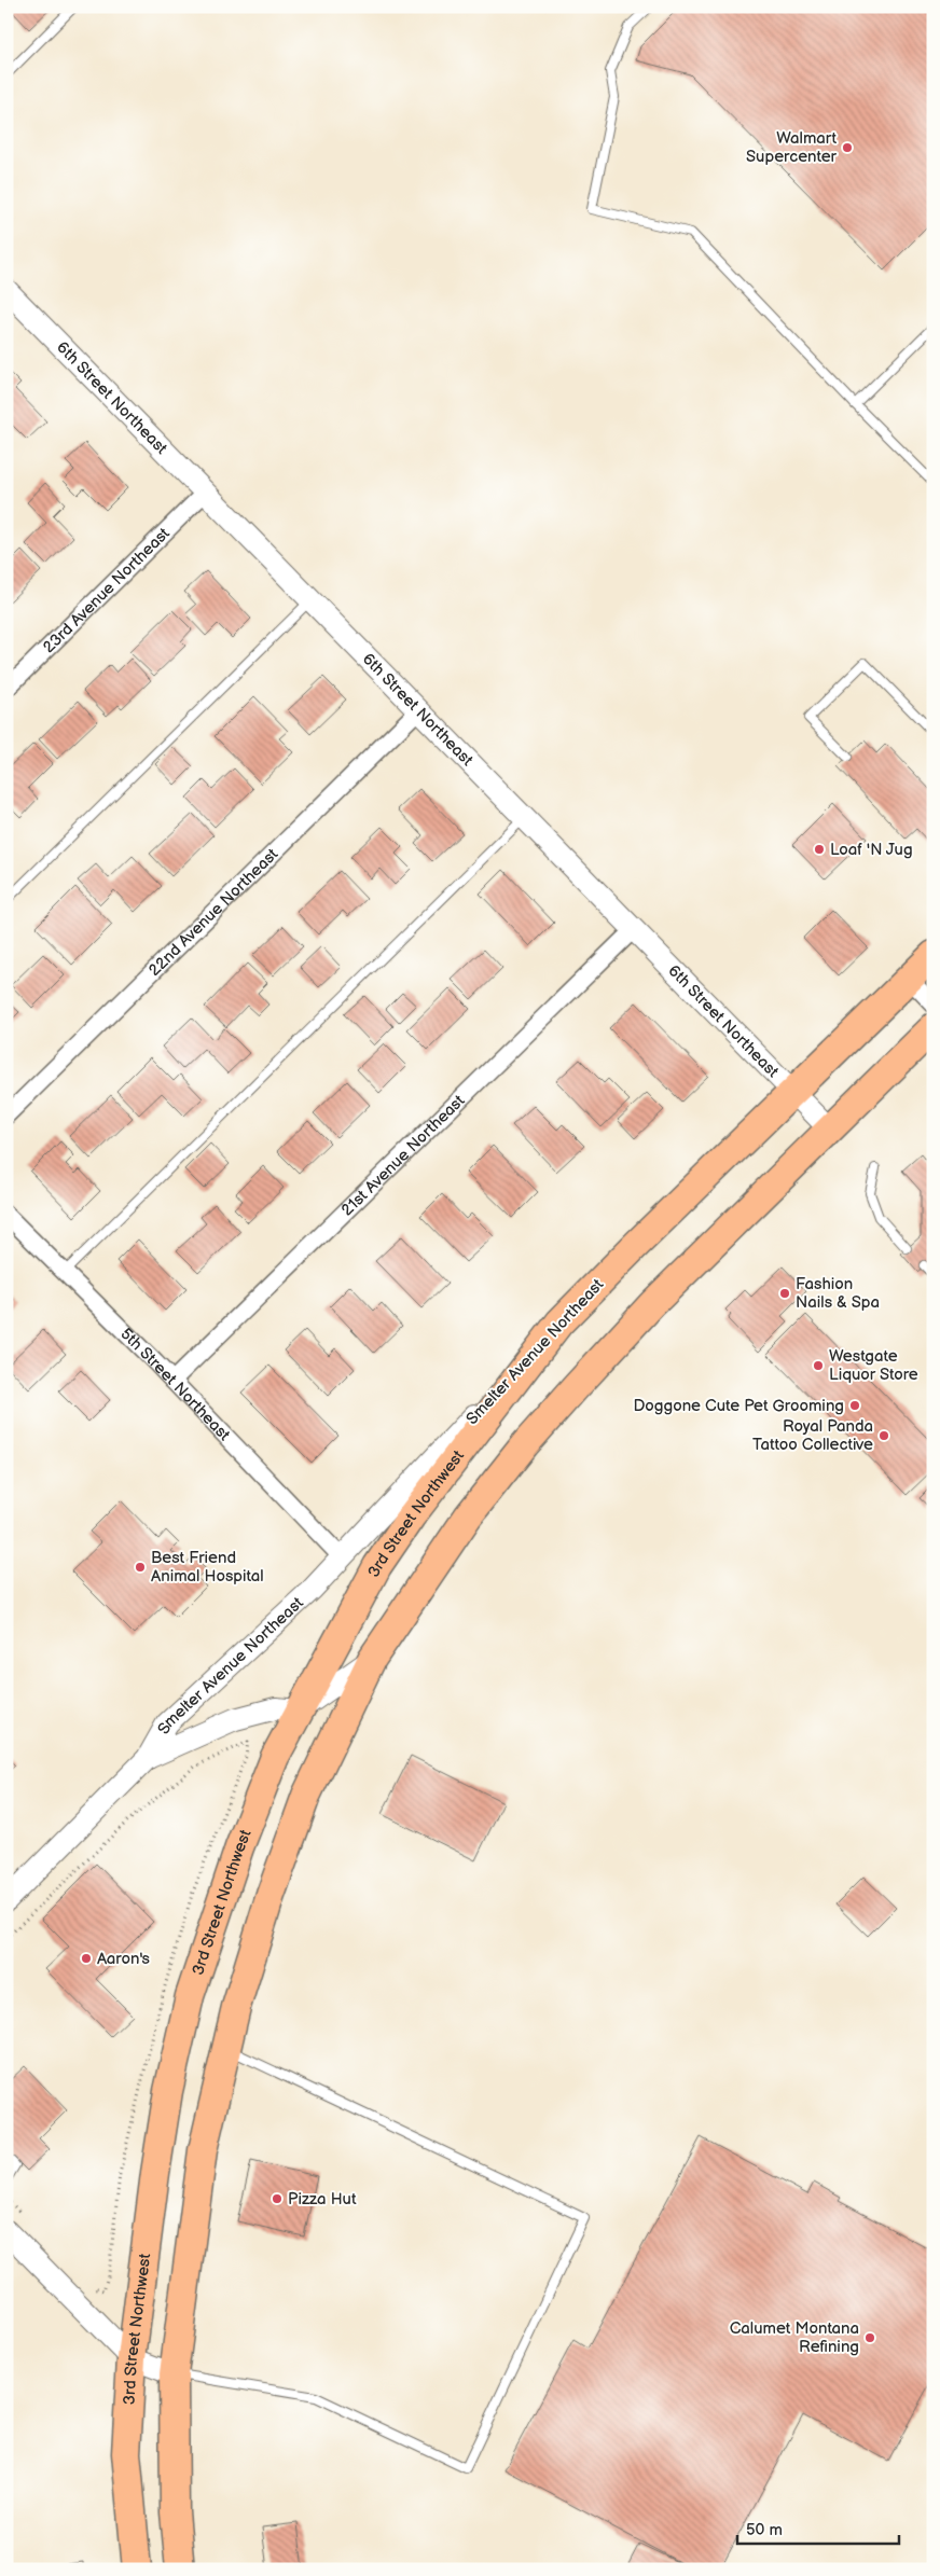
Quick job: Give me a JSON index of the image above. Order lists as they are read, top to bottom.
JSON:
{
  "streets": {
    "highway": ["Smelter Avenue Northeast", "3rd Street Northwest"],
    "street": [
      "6th Street Northeast",
      "23rd Avenue Northeast",
      "22nd Avenue Northeast",
      "21st Avenue Northeast",
      "5th Street Northeast"
    ]
  },
  "crossings": [
    ["6th Street Northeast", "23rd Avenue Northeast"],
    ["6th Street Northeast", "22nd Avenue Northeast"],
    ["6th Street Northeast", "21st Avenue Northeast"],
    ["6th Street Northeast", "Smelter Avenue Northeast"],
    ["21st Avenue Northeast", "5th Street Northeast"],
    ["Smelter Avenue Northeast", "5th Street Northeast"],
    ["Smelter Avenue Northeast", "3rd Street Northwest"]
  ],
  "places": [
    "Walmart Supercenter",
    "Loaf 'N Jug",
    "Fashion Nails & Spa",
    "Westgate Liquor Store",
    "Doggone Cute Pet Grooming",
    "Royal Panda Tattoo Collective",
    "Best Friend Animal Hospital",
    "Aaron's",
    "Pizza Hut",
    "Calumet Montana Refining"
  ],
  "scale_bar": "50 m"
}
